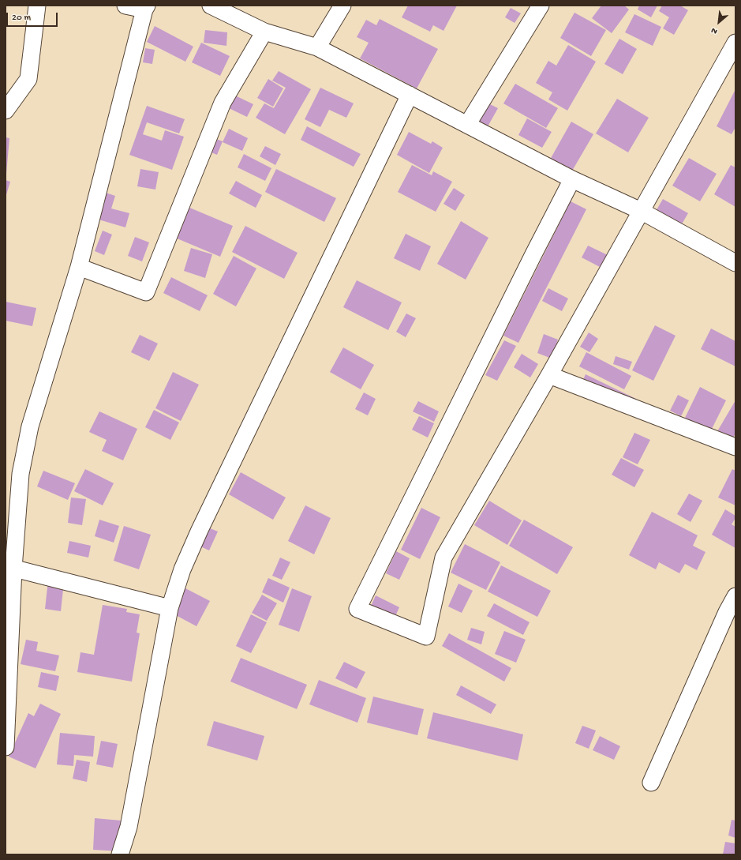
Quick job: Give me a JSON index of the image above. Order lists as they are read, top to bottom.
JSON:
{
  "scale_bar": "20 m",
  "north": "bottom left"
}
